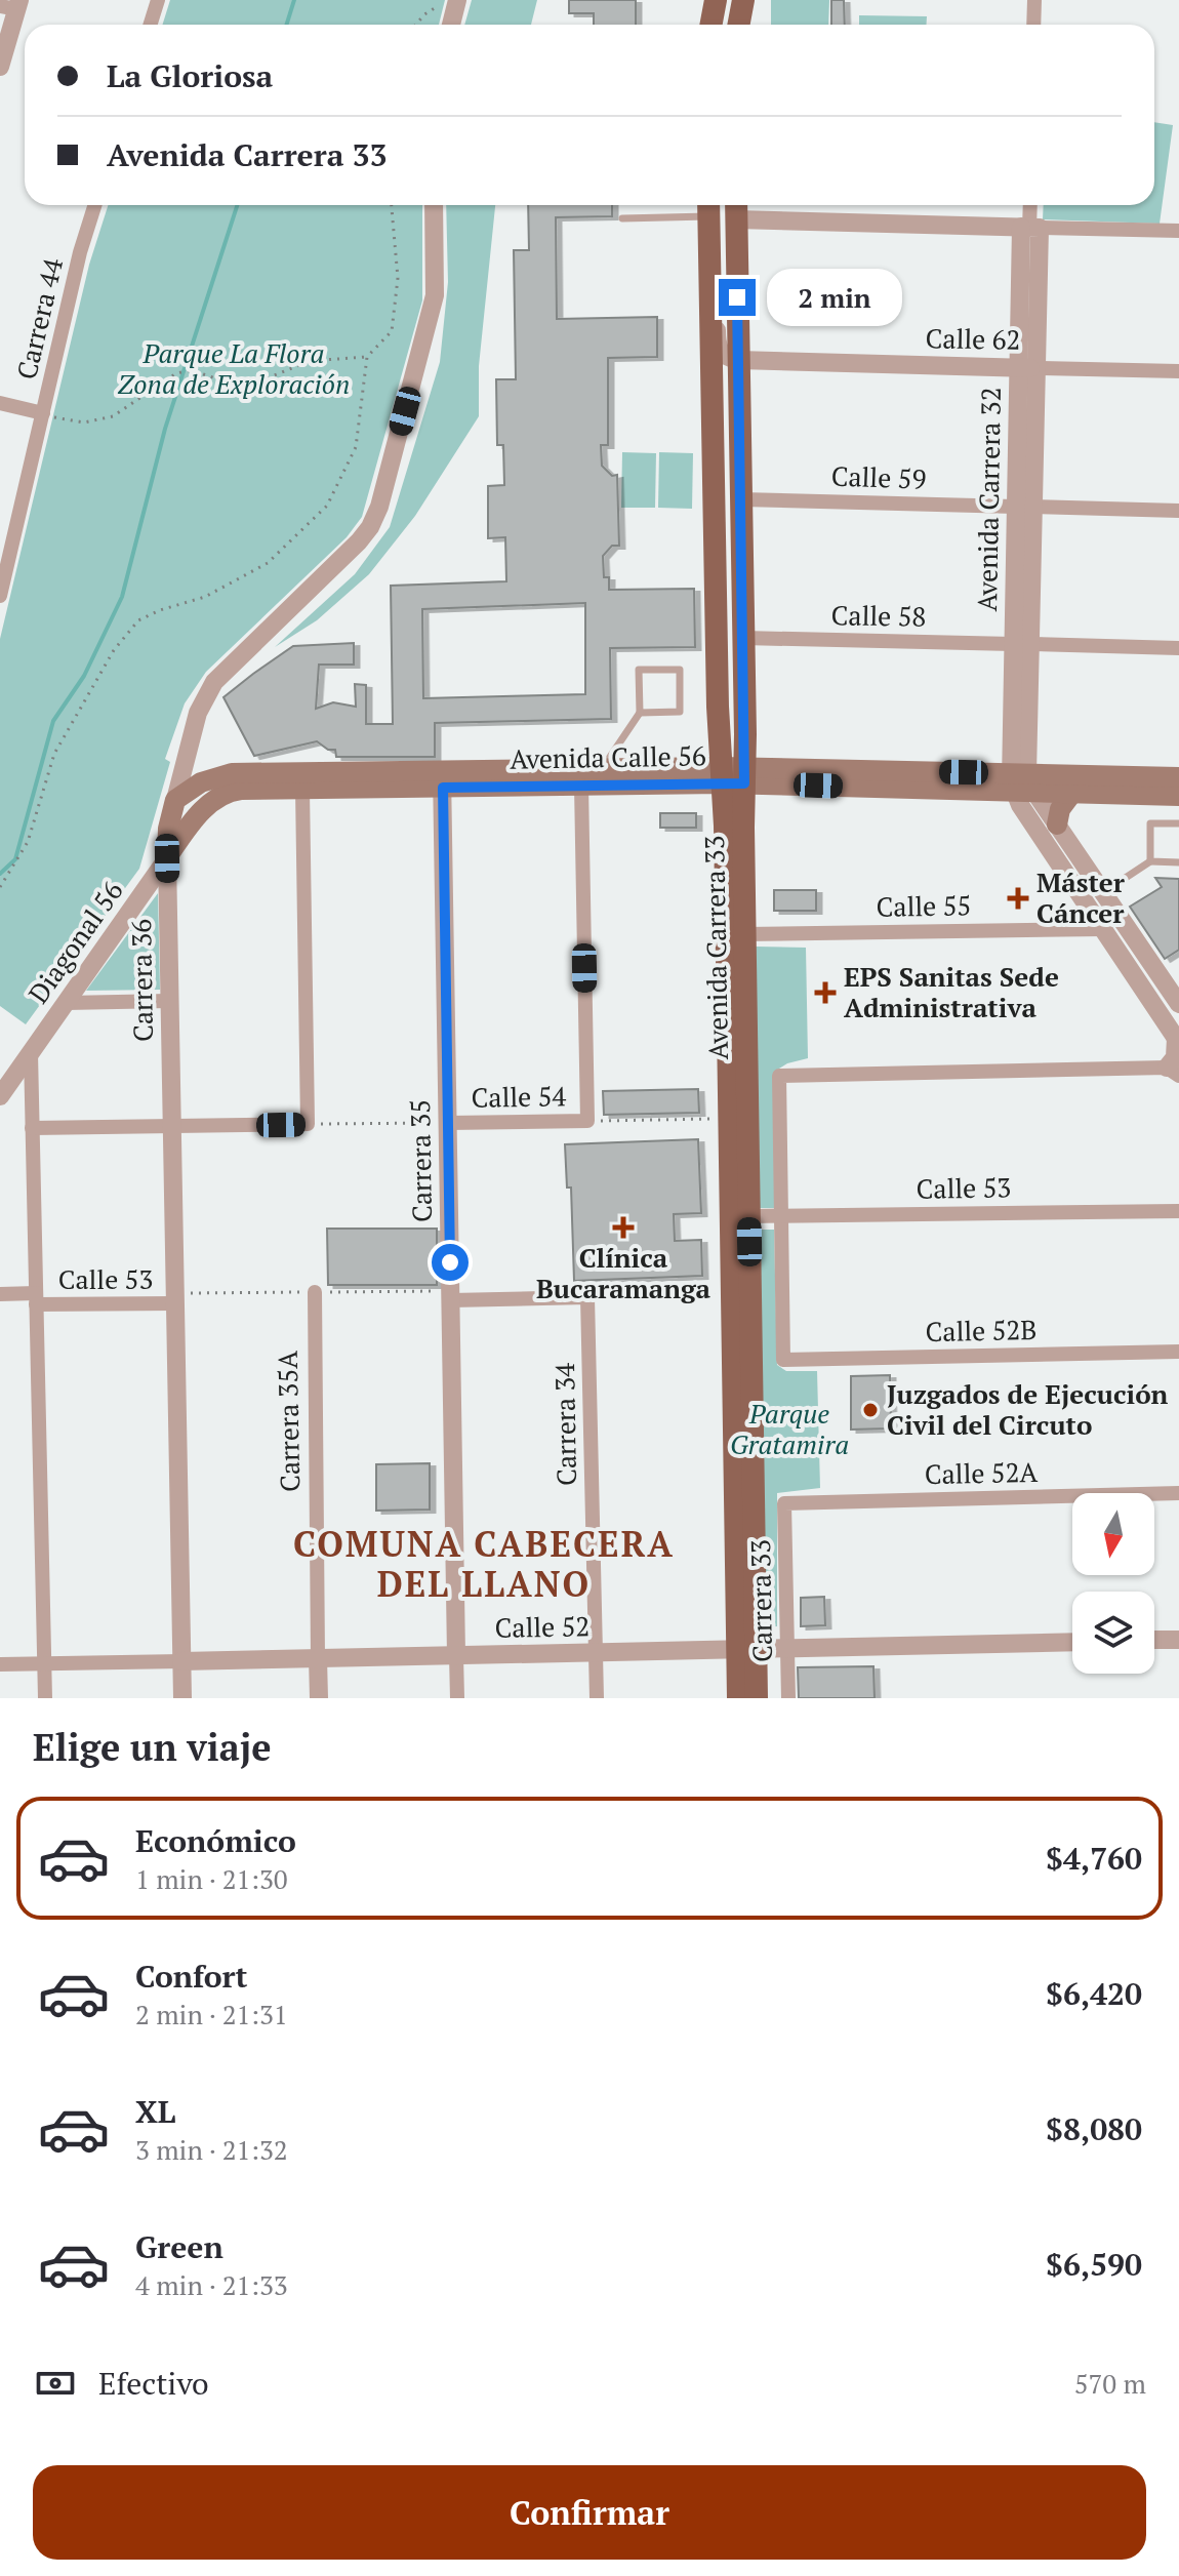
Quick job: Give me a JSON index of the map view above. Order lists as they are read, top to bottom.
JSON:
{
  "streets": {
    "main road": ["Avenida Calle 56", "Avenida Carrera 33", "Carrera 36"],
    "street": [
      "Carrera 44",
      "Calle 62",
      "Calle 59",
      "Avenida Carrera 32",
      "Calle 58",
      "Calle 55",
      "Diagonal 56",
      "Calle 54",
      "Carrera 35",
      "Calle 53",
      "Calle 52B",
      "Carrera 35A",
      "Carrera 34",
      "Calle 52A",
      "Carrera 33",
      "Calle 52"
    ]
  },
  "crossings": [
    ["Calle 62", "Avenida Carrera 32"],
    ["Calle 62", "Avenida Carrera 33"],
    ["Calle 59", "Avenida Carrera 32"],
    ["Calle 59", "Avenida Carrera 33"],
    ["Avenida Carrera 32", "Calle 58"],
    ["Avenida Carrera 32", "Avenida Calle 56"],
    ["Calle 58", "Avenida Carrera 33"],
    ["Avenida Calle 56", "Diagonal 56"],
    ["Avenida Calle 56", "Avenida Carrera 33"],
    ["Avenida Calle 56", "Carrera 36"],
    ["Avenida Calle 56", "Carrera 35"],
    ["Calle 55", "Avenida Carrera 33"],
    ["Diagonal 56", "Carrera 36"],
    ["Avenida Carrera 33", "Calle 53"],
    ["Avenida Carrera 33", "Calle 52"],
    ["Carrera 36", "Calle 53"],
    ["Carrera 36", "Calle 52"],
    ["Calle 54", "Carrera 35"],
    ["Carrera 35", "Calle 52"],
    ["Calle 53", "Calle 52B"],
    ["Carrera 35A", "Calle 52"],
    ["Carrera 34", "Calle 52"],
    ["Calle 52A", "Carrera 33"],
    ["Carrera 33", "Calle 52"]
  ],
  "districts": ["COMUNA CABECERA DEL LLANO"],
  "parks": ["Parque La Flora Zona de Exploración", "Parque Gratamira"],
  "places": {
    "health": ["Máster Cáncer", "EPS Sanitas Sede Administrativa", "Clínica Bucaramanga"],
    "other": ["Juzgados de Ejecución Civil del Circuto"]
  },
  "north": "bottom",
  "page": {
    "banner": ["La Gloriosa", "Avenida Carrera 33"],
    "bubble": "2 min",
    "heading": "Elige un viaje",
    "list": [
      {
        "name": "Económico",
        "note": "1 min · 21:30",
        "value": "$4,760"
      },
      {
        "name": "Confort",
        "note": "2 min · 21:31",
        "value": "$6,420"
      },
      {
        "name": "XL",
        "note": "3 min · 21:32",
        "value": "$8,080"
      },
      {
        "name": "Green",
        "note": "4 min · 21:33",
        "value": "$6,590"
      }
    ],
    "pay": ["Efectivo", "570 m"],
    "buttons": "Confirmar"
  }
}
